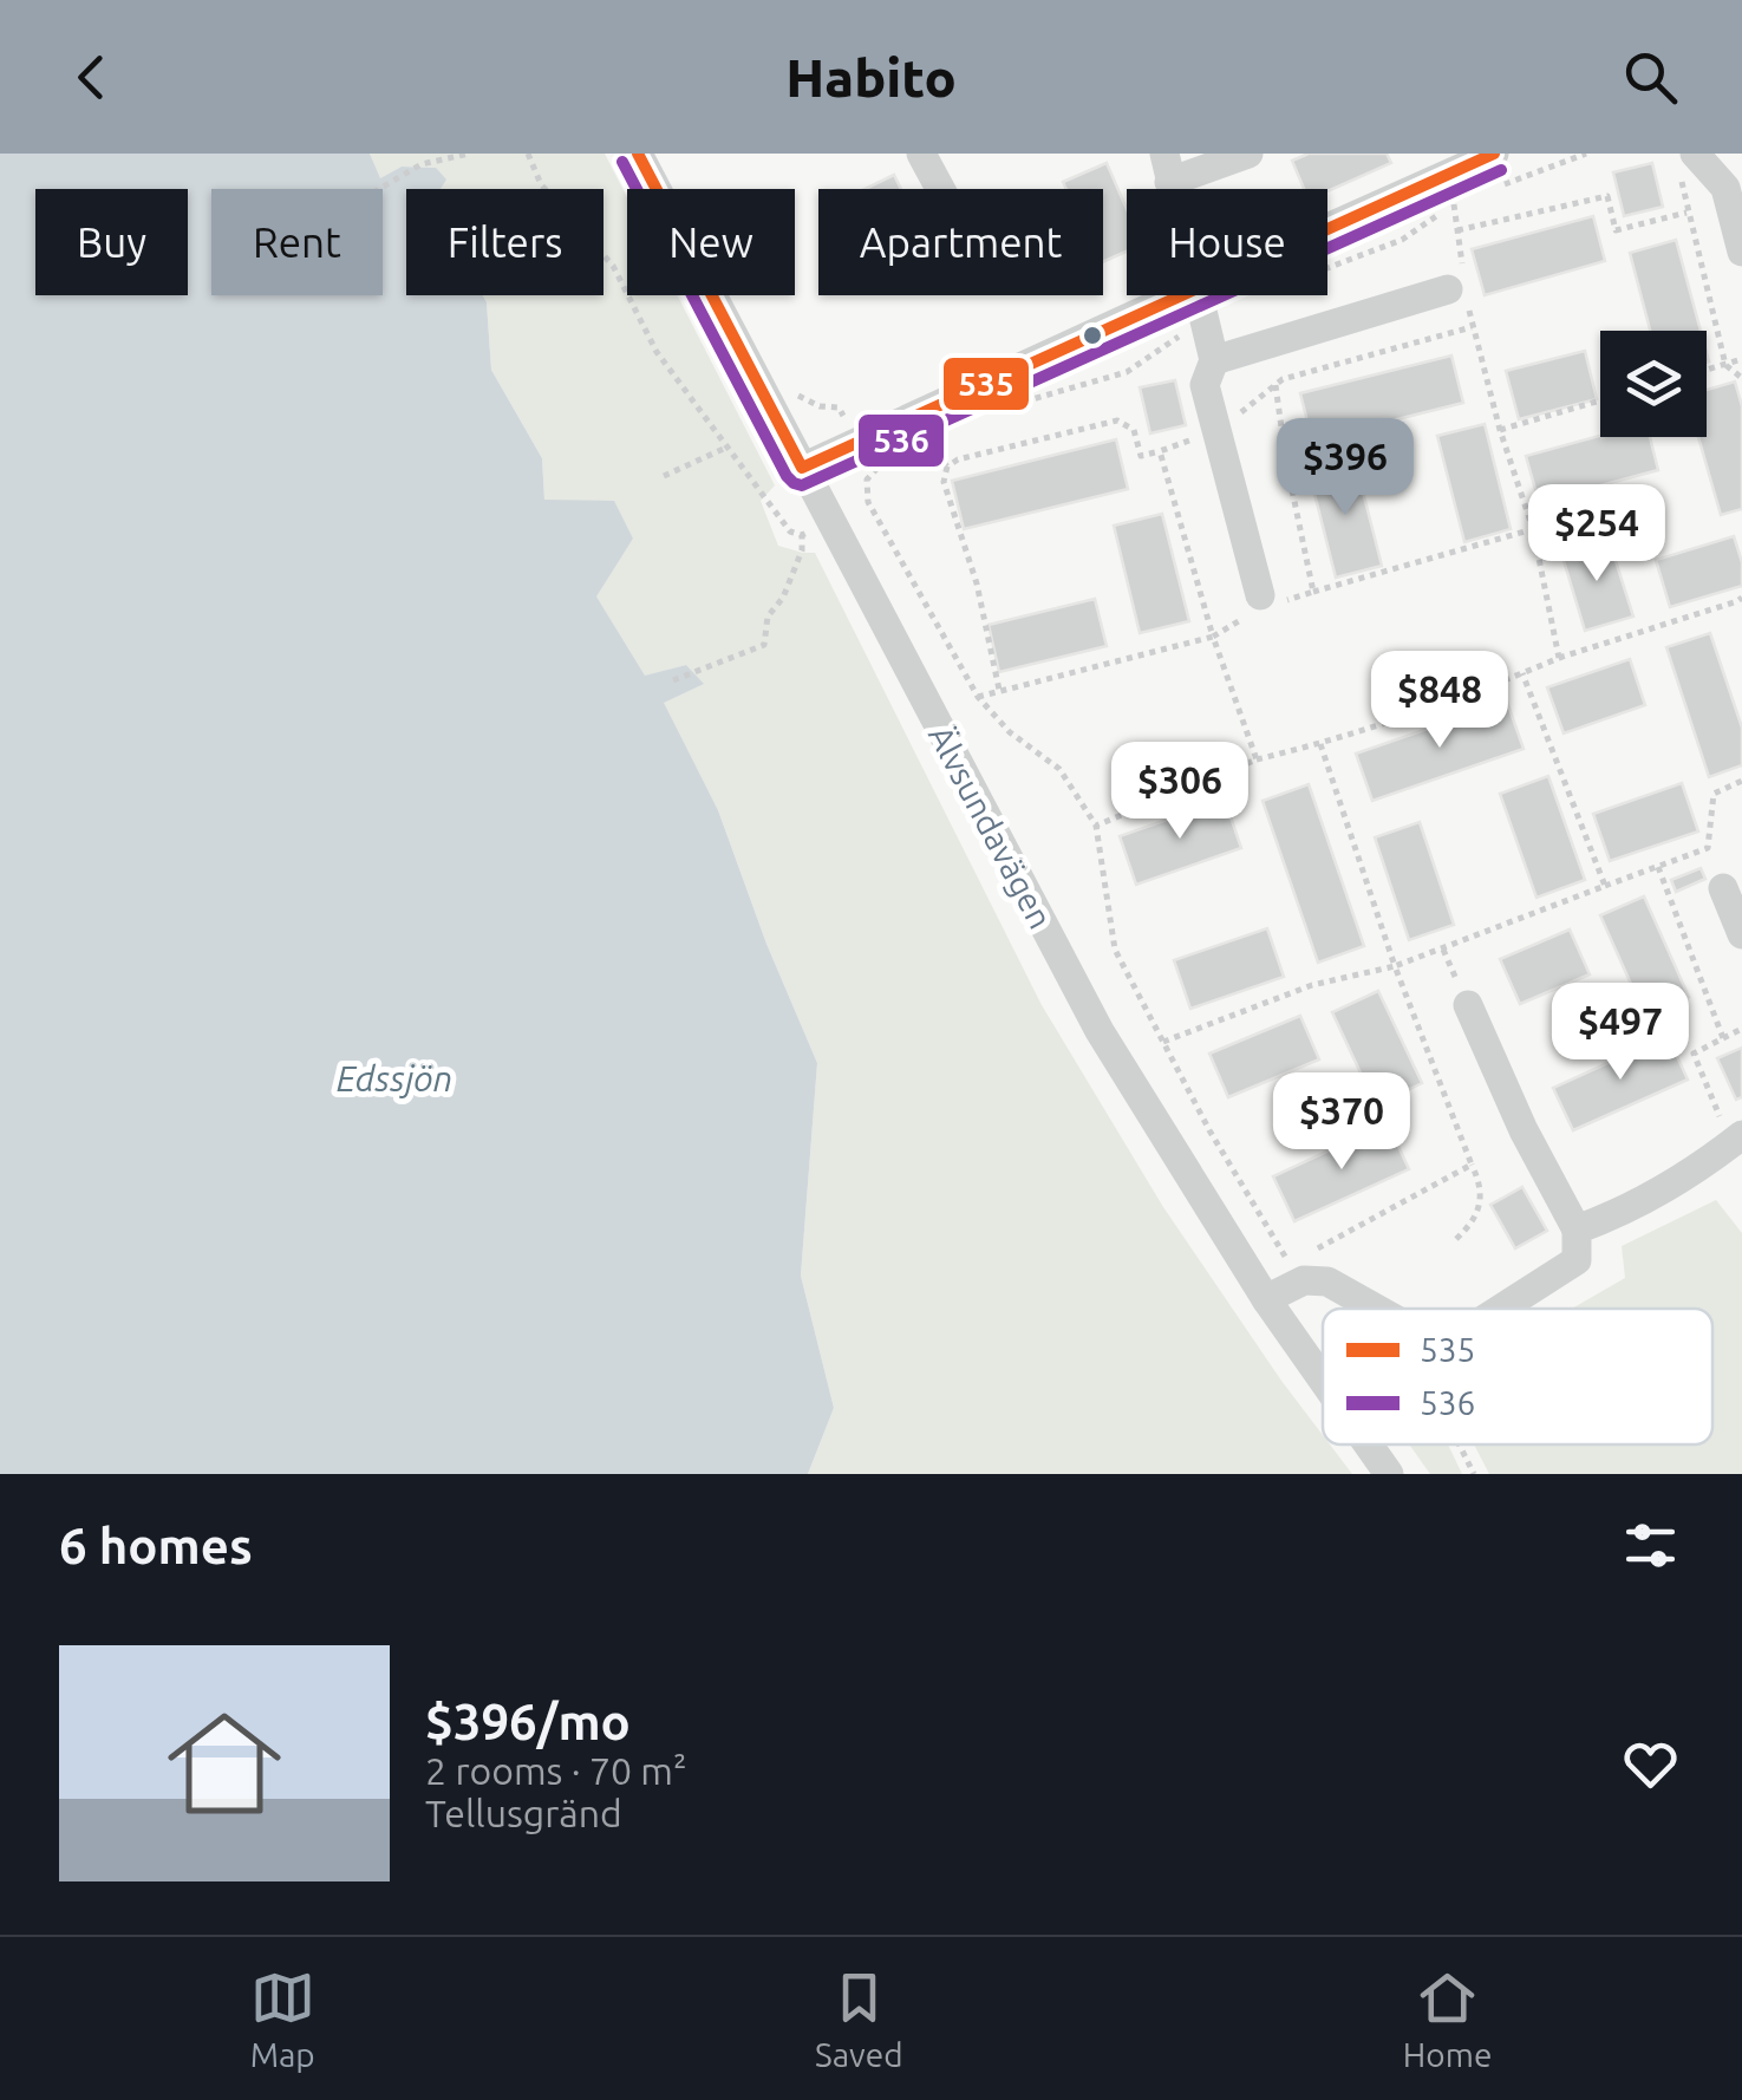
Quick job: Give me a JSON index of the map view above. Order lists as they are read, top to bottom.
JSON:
{
  "streets": {
    "street": ["Älvsundavägen"]
  },
  "water": ["Edssjön"],
  "lines": ["transit line 535", "transit line 536"],
  "legend": ["535", "536"],
  "page": {
    "header": "Habito",
    "chip": [
      "Buy",
      "Rent",
      "Filters",
      "New",
      "Apartment",
      "House"
    ],
    "price": [
      "$396",
      "$254",
      "$848",
      "$306",
      "$497",
      "$370"
    ],
    "heading": "6 homes",
    "list": [
      {
        "name": "$396/mo",
        "note": "2 rooms · 70 m² · Tellusgränd"
      }
    ],
    "tabs": ["Map", "Saved", "Home"]
  }
}
